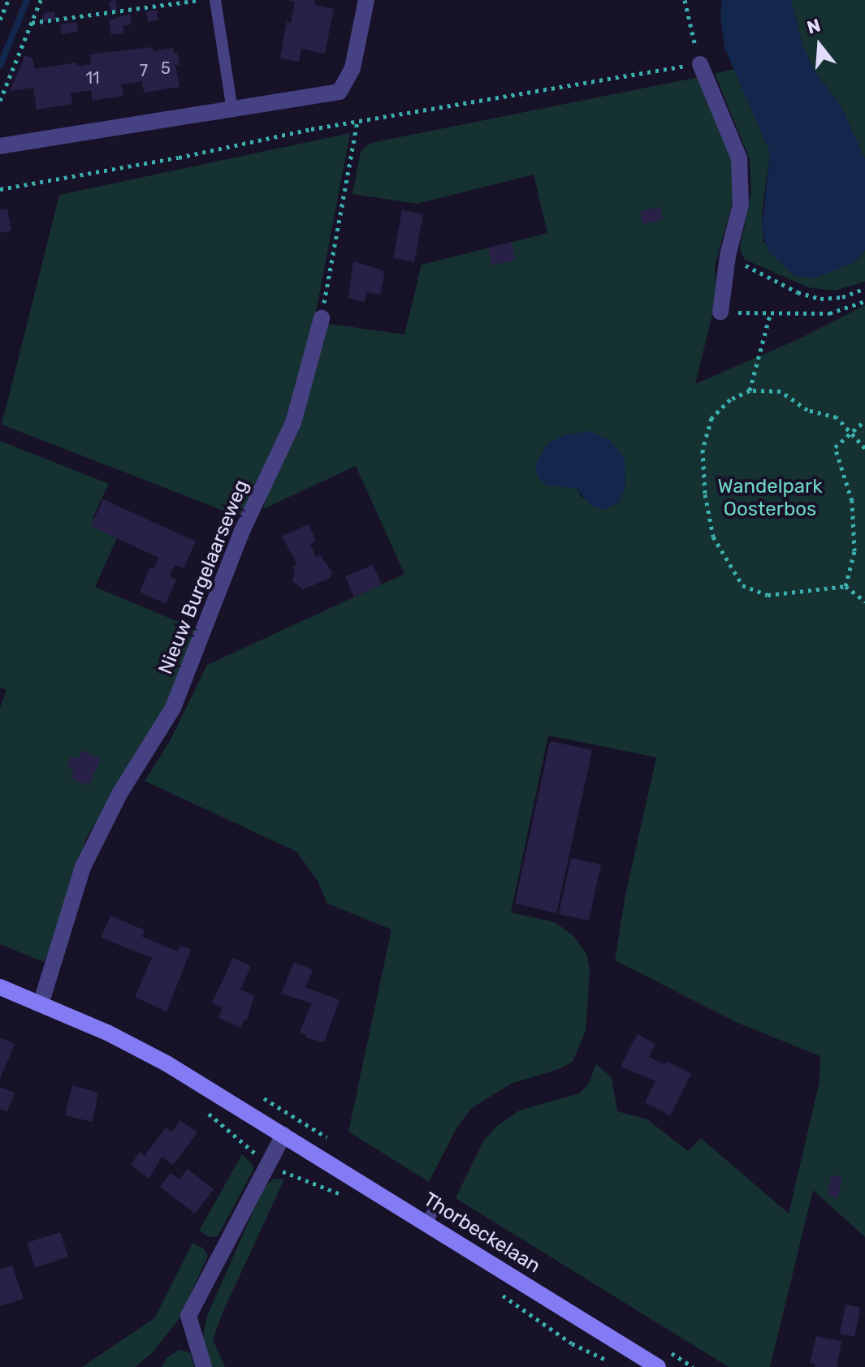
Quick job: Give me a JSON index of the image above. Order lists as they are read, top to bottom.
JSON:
{
  "streets": {
    "main road": ["Thorbeckelaan"],
    "street": ["Nieuw Burgelaarseweg"]
  },
  "crossings": [
    ["Nieuw Burgelaarseweg", "Thorbeckelaan"]
  ],
  "parks": ["Wandelpark Oosterbos"],
  "house_numbers": ["5", "7", "11"],
  "north": "top"
}
